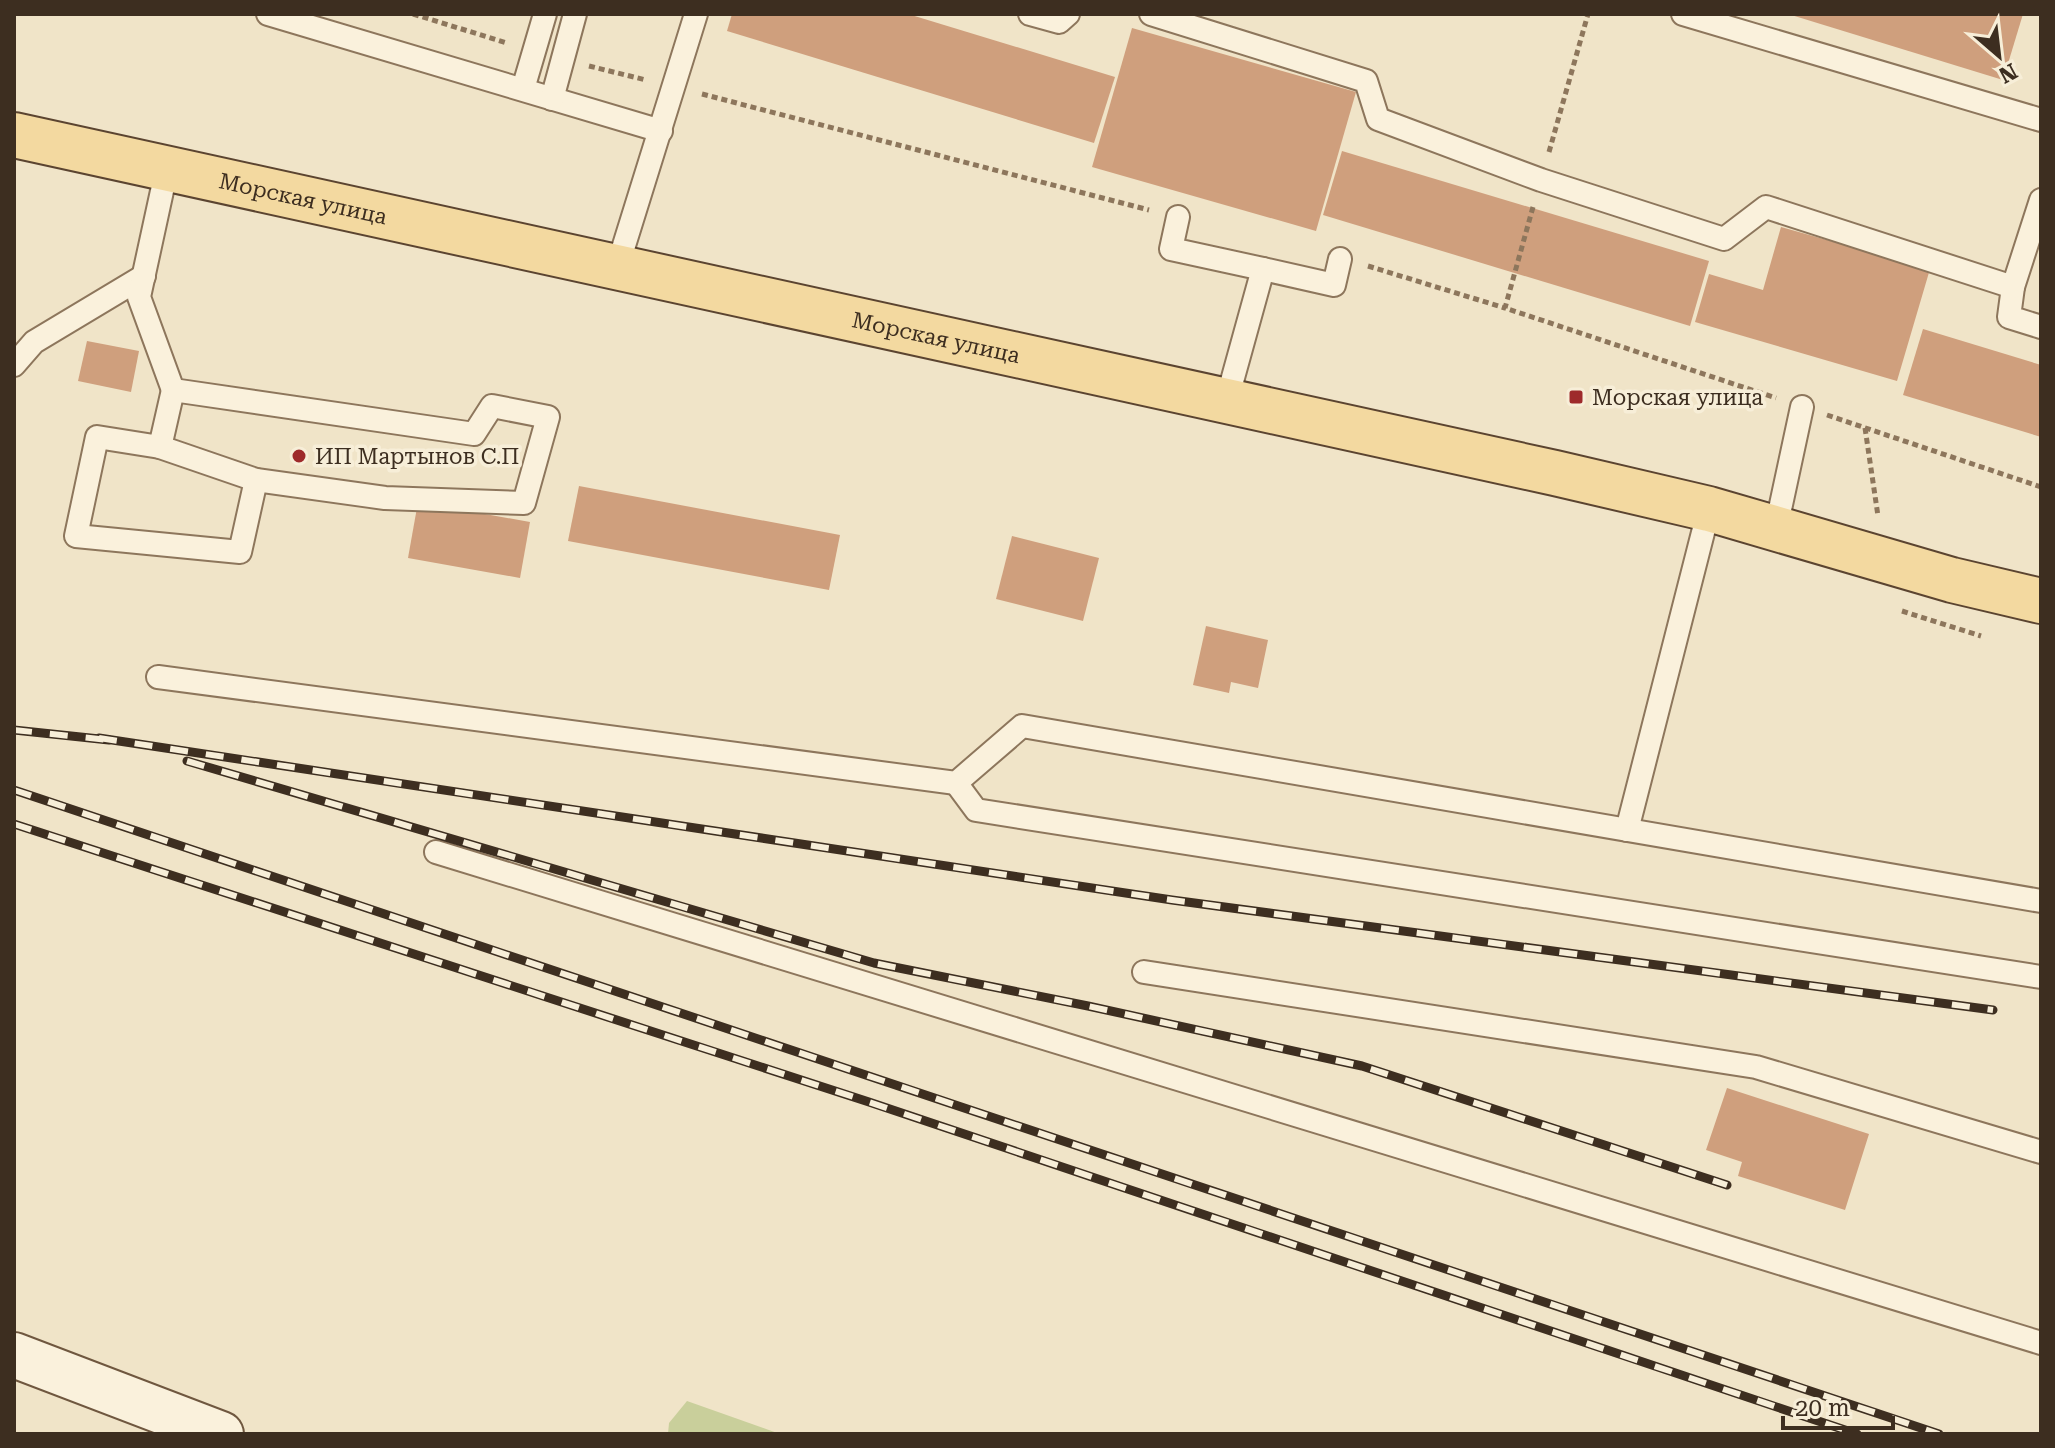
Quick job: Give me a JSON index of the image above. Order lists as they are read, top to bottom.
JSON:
{
  "streets": {
    "main road": ["Морская улица"]
  },
  "places": {
    "transit": ["Морская улица"],
    "other": ["ИП Мартынов С.П"]
  },
  "scale_bar": "20 m",
  "north": "bottom right"
}
